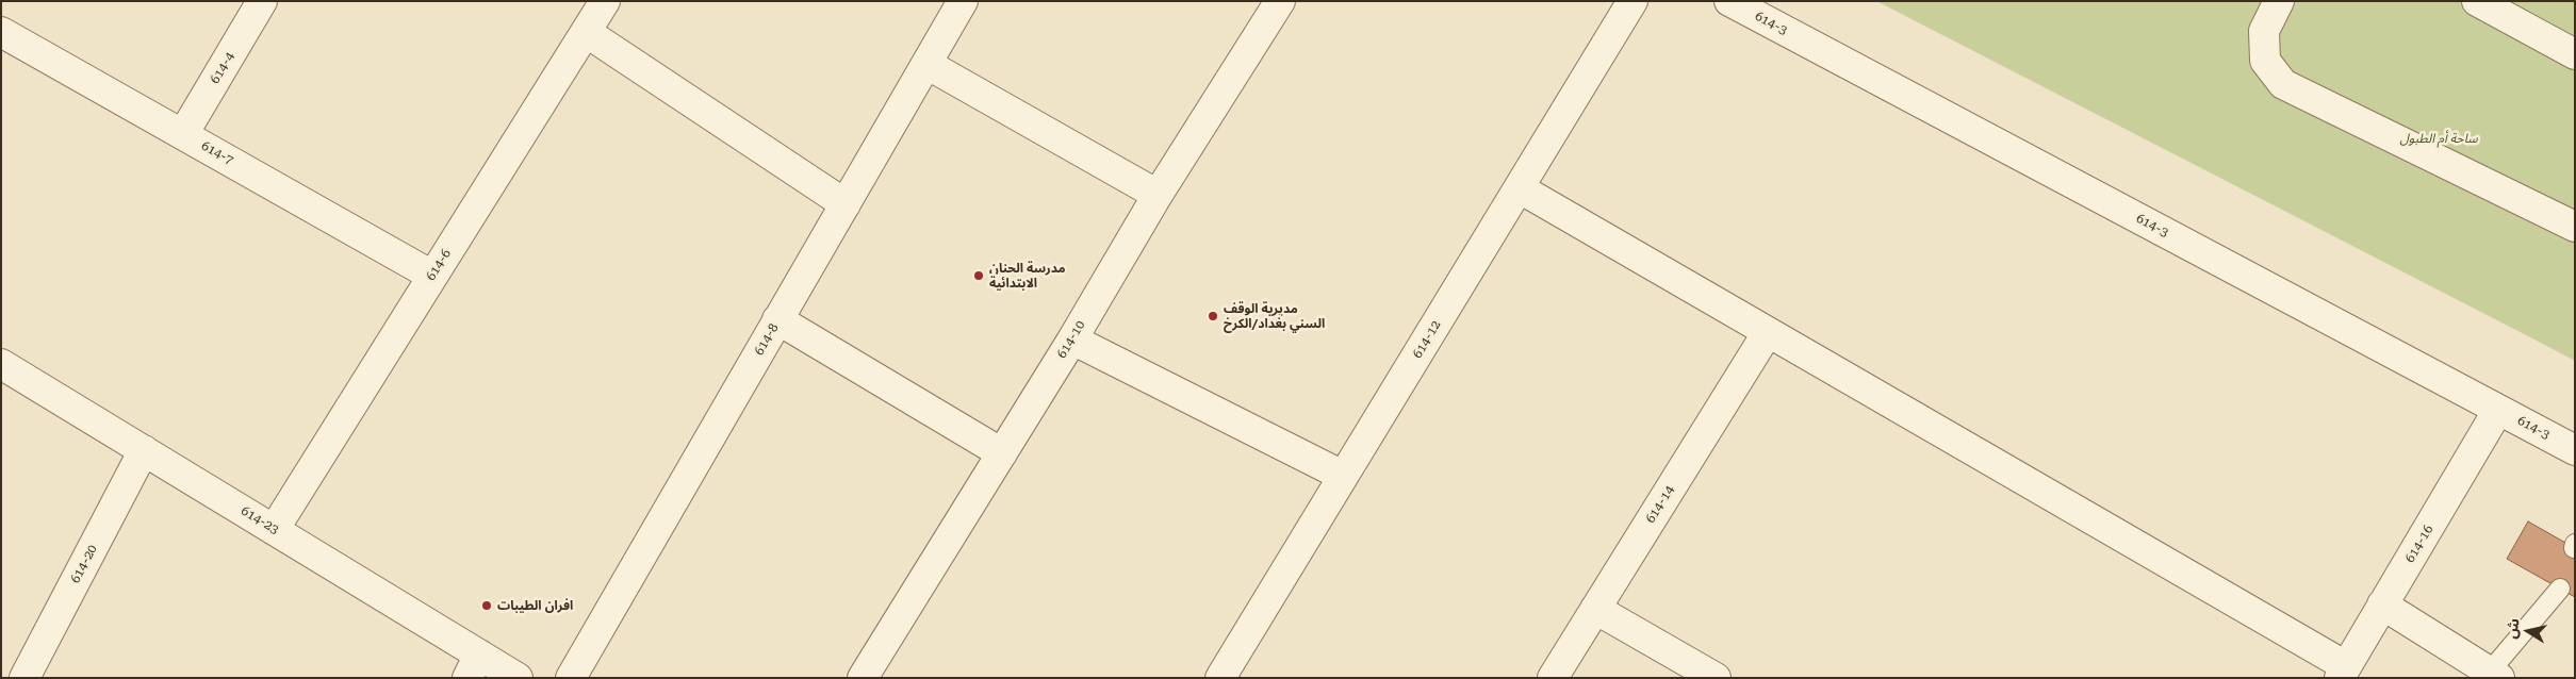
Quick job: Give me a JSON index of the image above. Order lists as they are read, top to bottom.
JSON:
{
  "streets": {
    "street": [
      "614-3",
      "614-4",
      "614-7",
      "614-6",
      "614-8",
      "614-10",
      "614-12",
      "614-14",
      "614-23",
      "614-16",
      "614-20"
    ]
  },
  "crossings": [
    ["614-3", "614-16"],
    ["614-4", "614-7"],
    ["614-7", "614-6"],
    ["614-6", "614-23"],
    ["614-23", "614-20"]
  ],
  "parks": ["ساحة أم الطبول"],
  "places": ["مدرسة الحنان الابتدائية", "مديرية الوقف السني بغداد/الكرخ", "افران الطيبات"],
  "north": "left"
}
